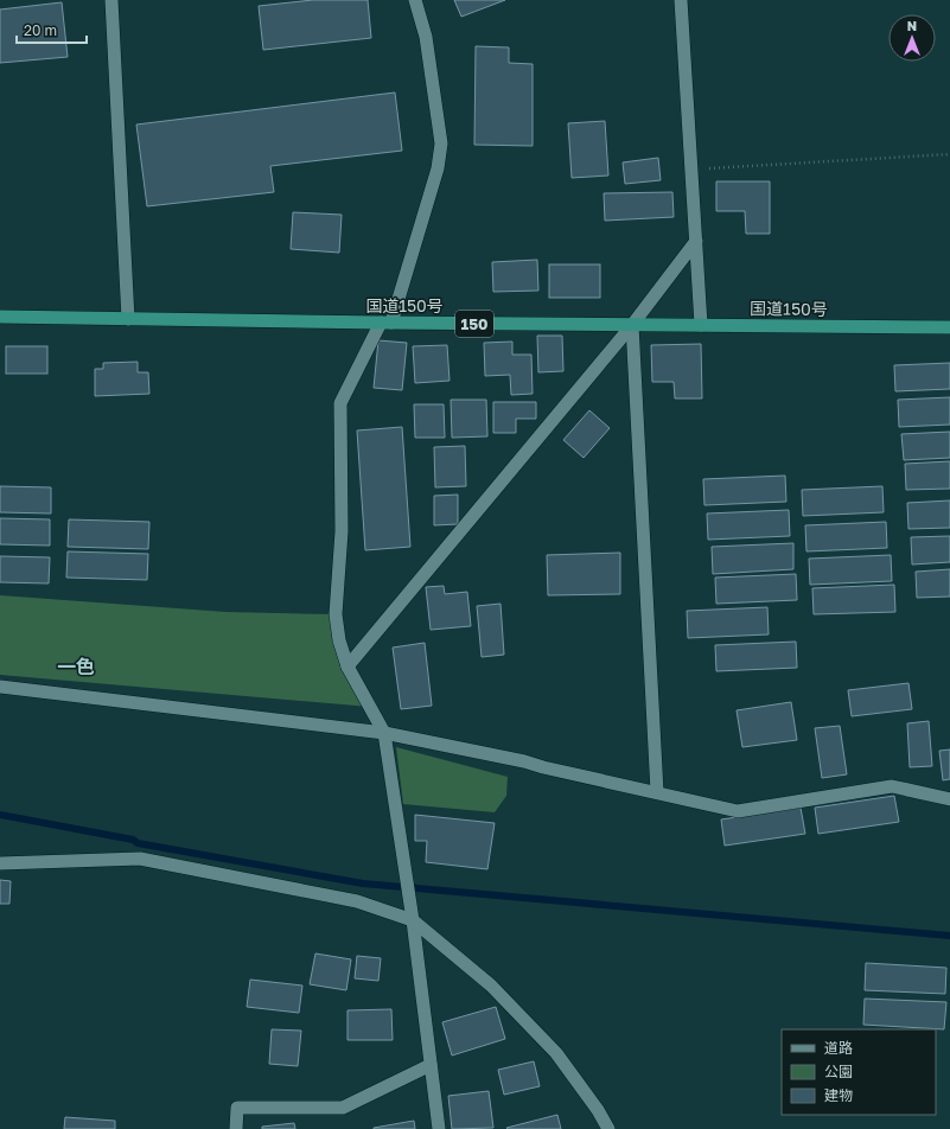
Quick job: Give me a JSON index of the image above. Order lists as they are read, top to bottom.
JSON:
{
  "streets": {
    "highway": ["国道150号", "150"]
  },
  "districts": ["一色"],
  "legend": ["道路", "公園", "建物"],
  "scale_bar": "20 m",
  "north": "top"
}
